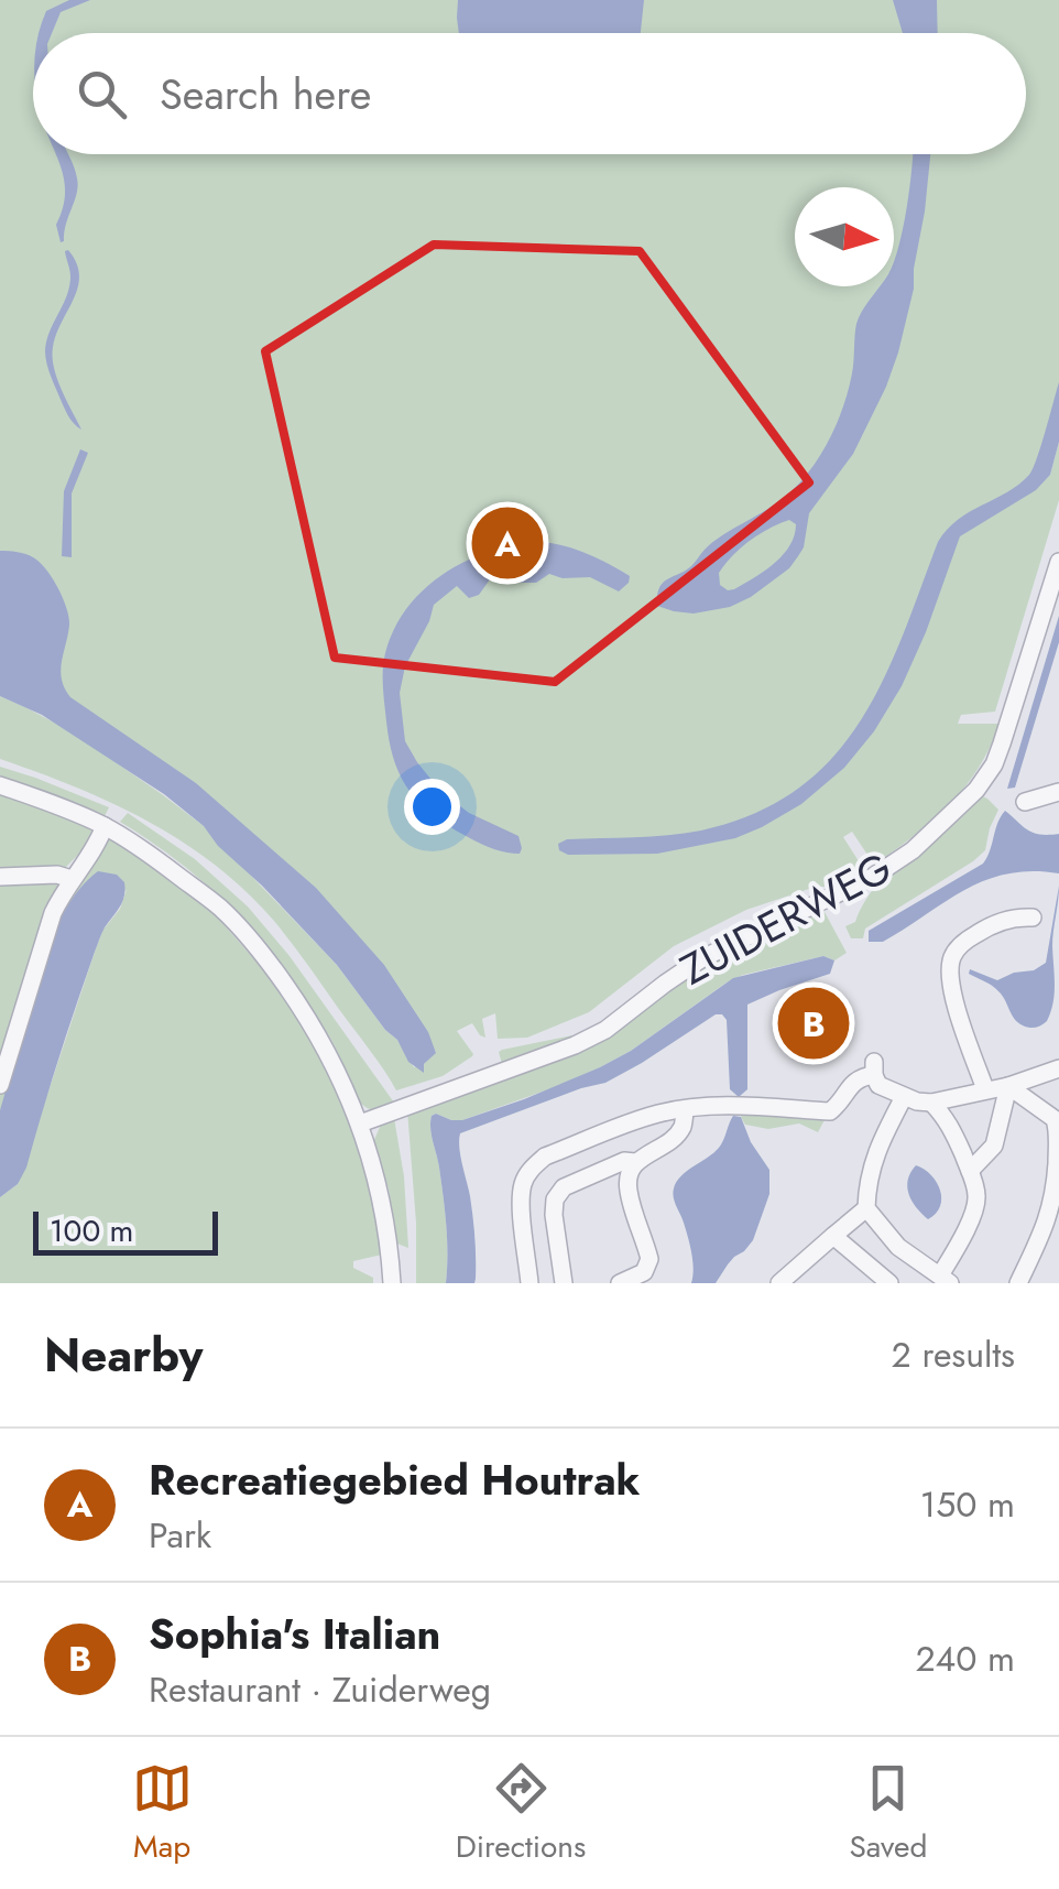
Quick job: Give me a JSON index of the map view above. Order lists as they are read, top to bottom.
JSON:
{
  "streets": {
    "street": ["ZUIDERWEG"]
  },
  "scale_bar": "100 m",
  "north": "right",
  "page": {
    "search": "Search here",
    "pins": ["A", "B"],
    "scale": "100 m",
    "heading": ["Nearby", "2 results"],
    "list": [
      {
        "mark": "A",
        "name": "Recreatiegebied Houtrak",
        "note": "Park",
        "value": "150 m"
      },
      {
        "mark": "B",
        "name": "Sophia's Italian",
        "note": "Restaurant · Zuiderweg",
        "value": "240 m"
      }
    ],
    "nav": ["Map", "Directions", "Saved"]
  }
}
